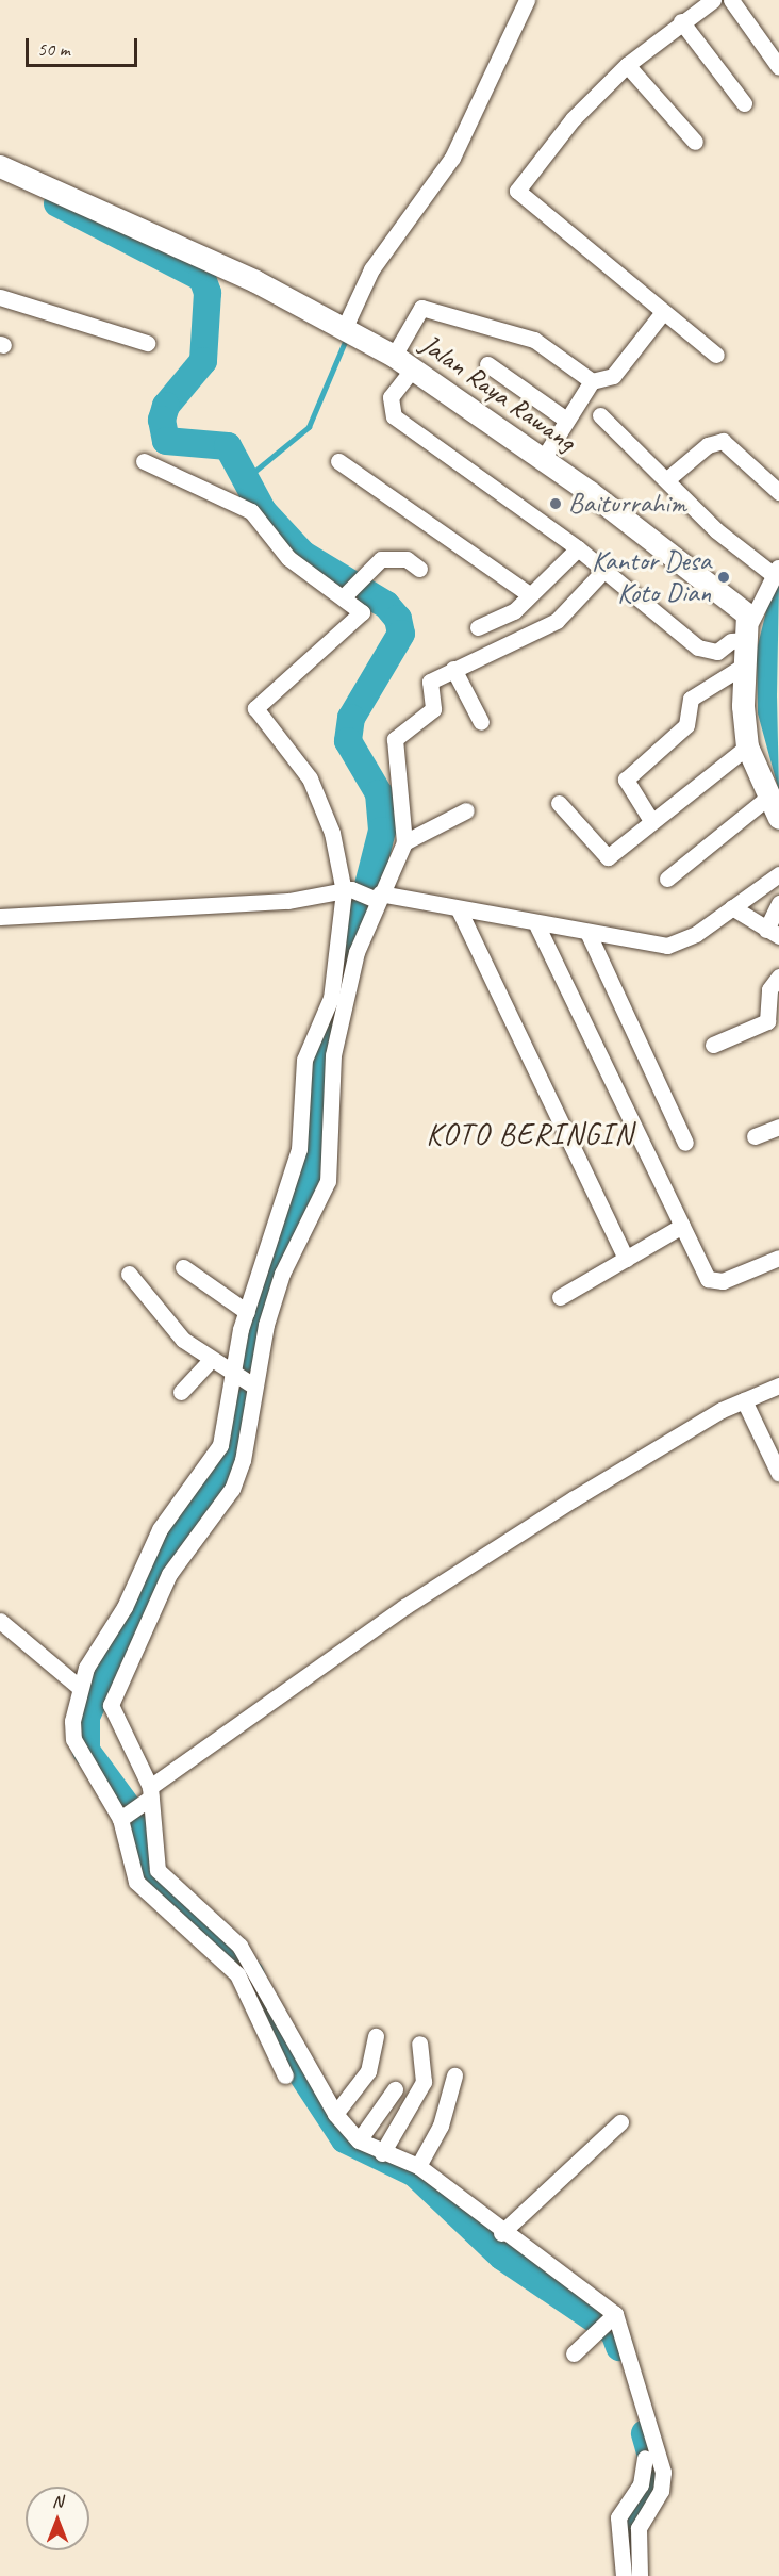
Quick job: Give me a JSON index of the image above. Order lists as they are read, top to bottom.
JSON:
{
  "streets": {
    "main road": ["Jalan Raya Rawang"]
  },
  "districts": ["KOTO BERINGIN"],
  "places": ["Baiturrahim", "Kantor Desa Koto Dian"],
  "scale_bar": "50 m",
  "north": "top"
}
